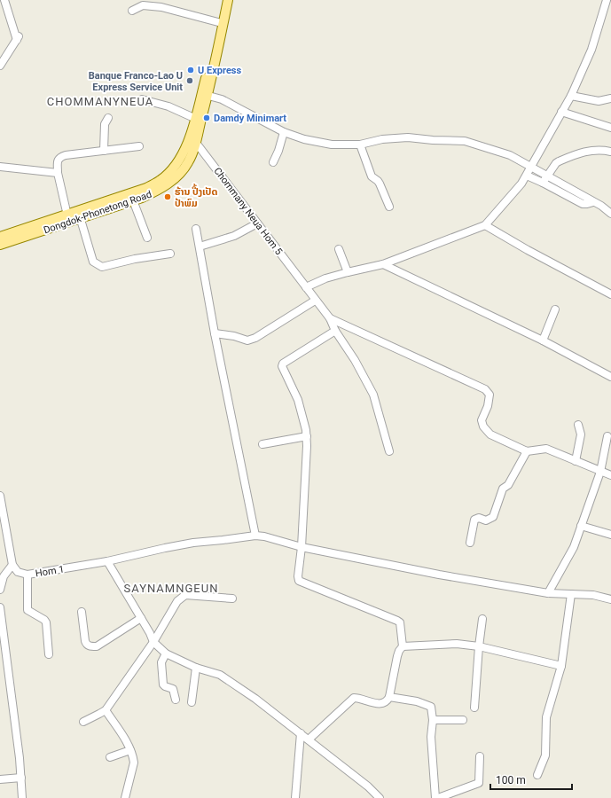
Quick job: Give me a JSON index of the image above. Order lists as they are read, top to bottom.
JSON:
{
  "streets": {
    "main road": ["Dongdok-Phonetong Road"],
    "street": ["Chommany Neua Hom 5", "Hom 1"]
  },
  "crossings": [
    ["Chommany Neua Hom 5", "Dongdok-Phonetong Road"]
  ],
  "districts": ["CHOMMANYNEUA", "SAYNAMNGEUN"],
  "places": [
    "U Express",
    "Banque Franco-Lao U Express Service Unit",
    "Damdy Minimart",
    "ຮ້ານ ປີ້ງເປັດ ປ້າພົມ"
  ],
  "scale_bar": "100 m"
}
